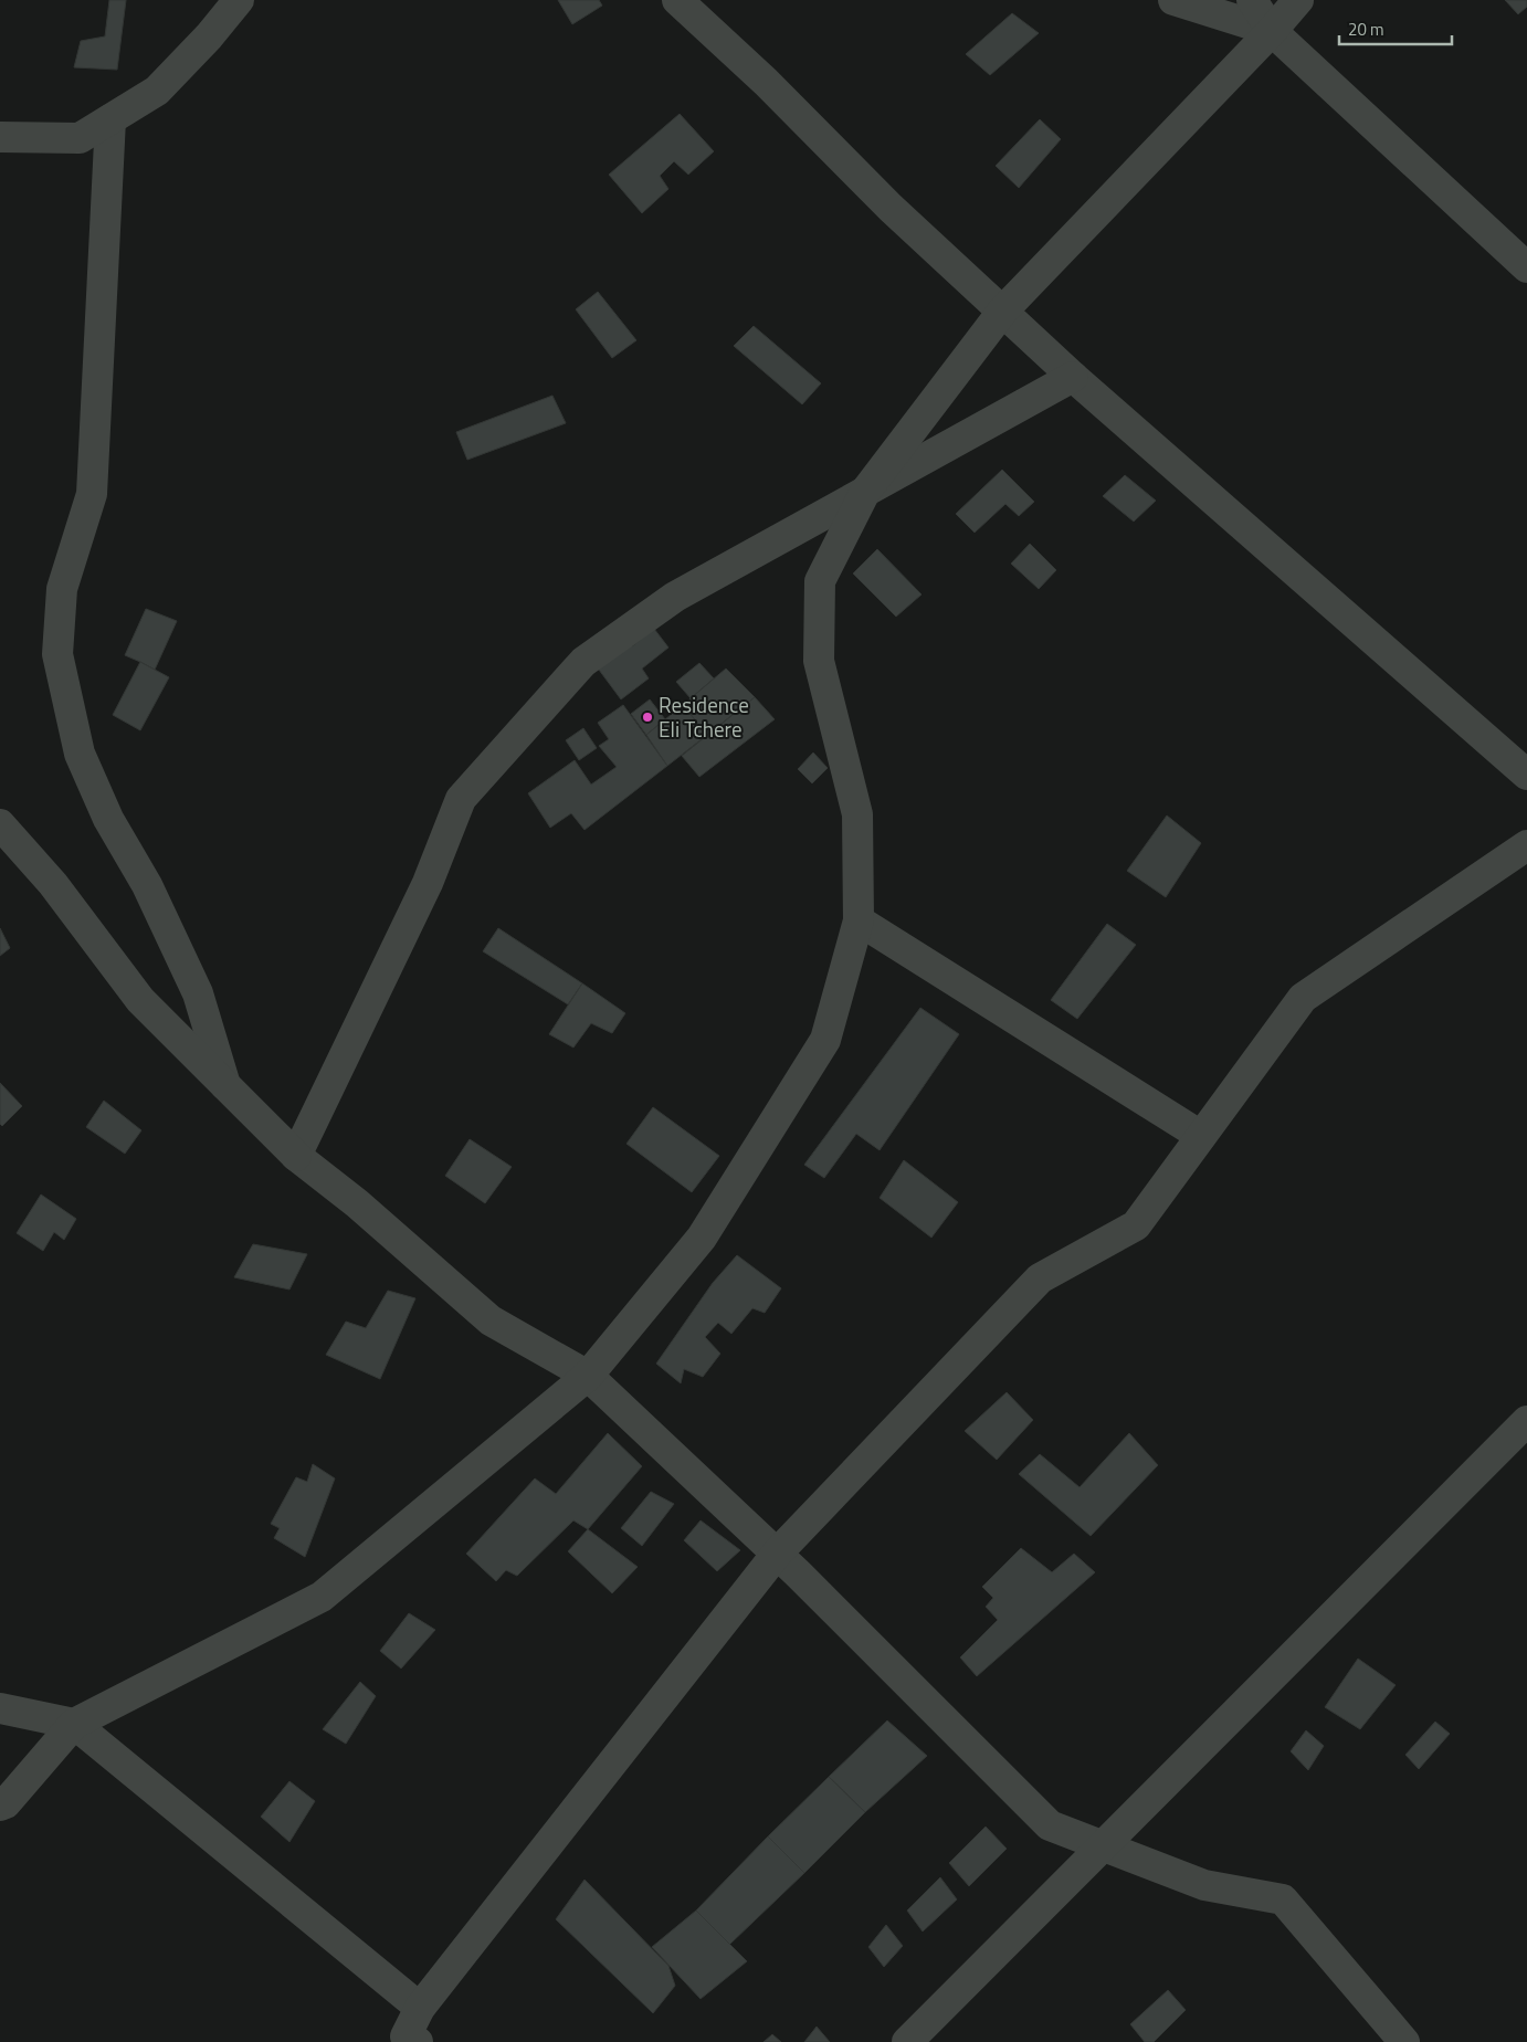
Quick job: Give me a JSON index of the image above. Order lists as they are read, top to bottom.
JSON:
{
  "places": ["Residence Eli Tchere"],
  "scale_bar": "20 m"
}
